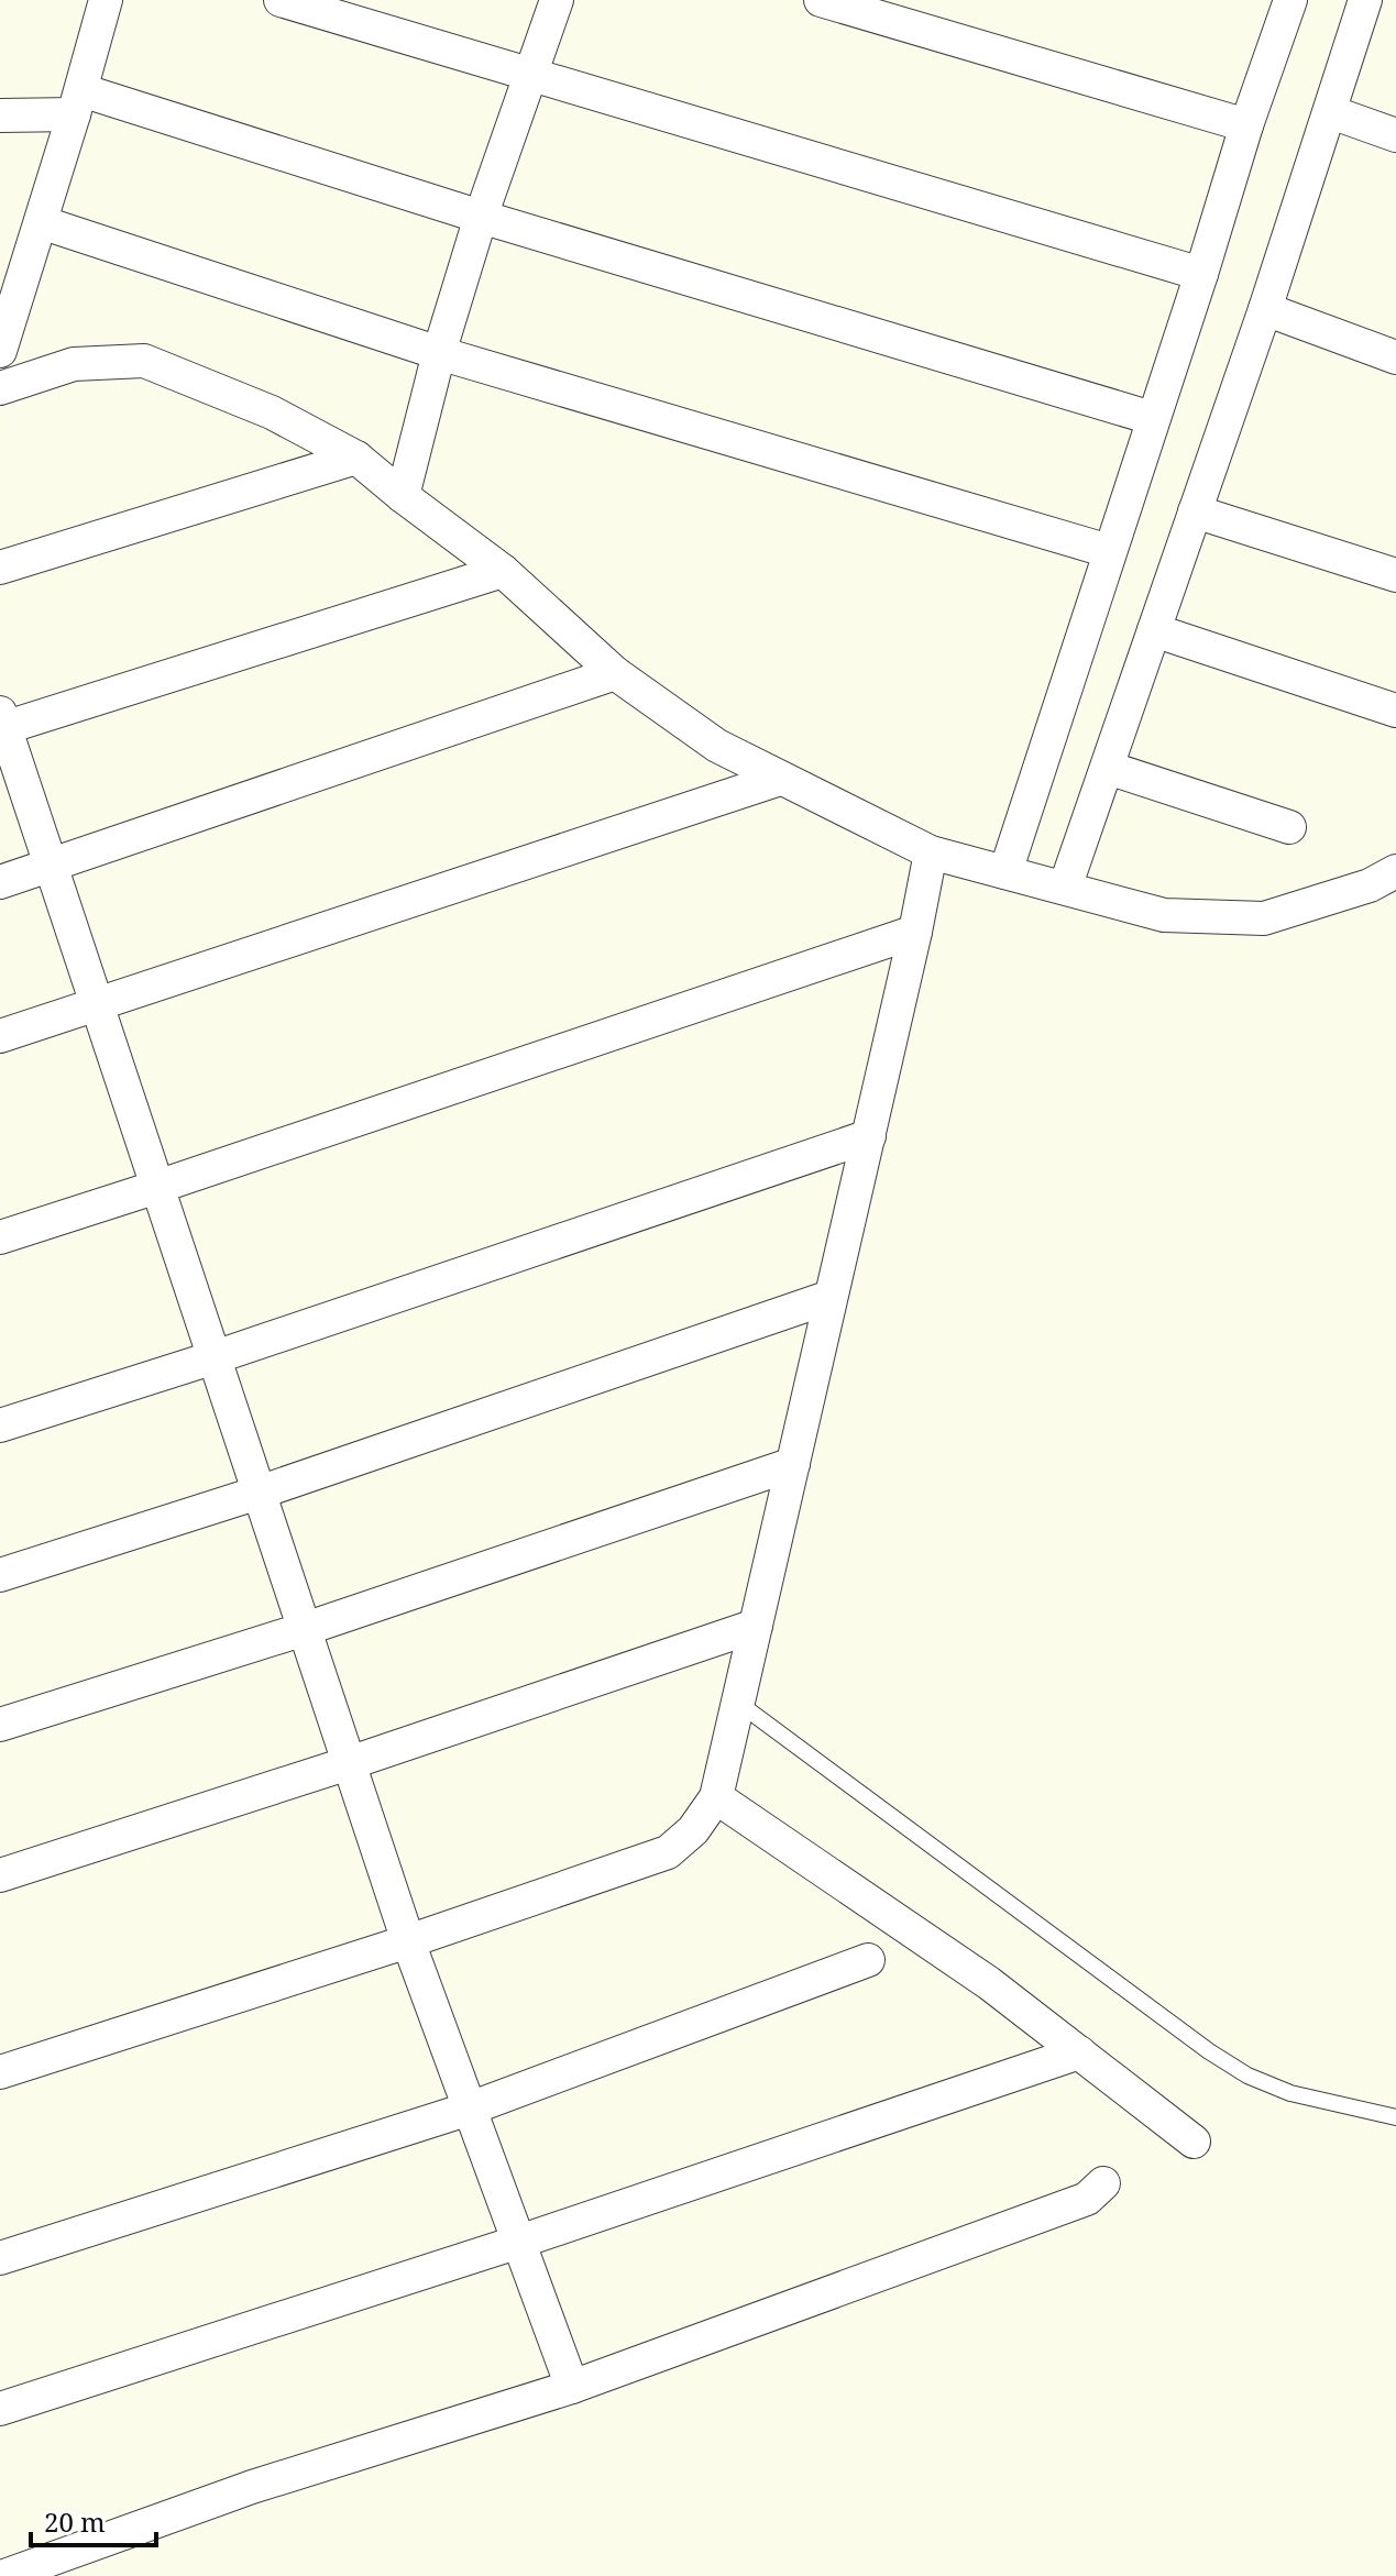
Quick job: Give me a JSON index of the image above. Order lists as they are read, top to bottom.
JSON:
{
  "scale_bar": "20 m"
}
